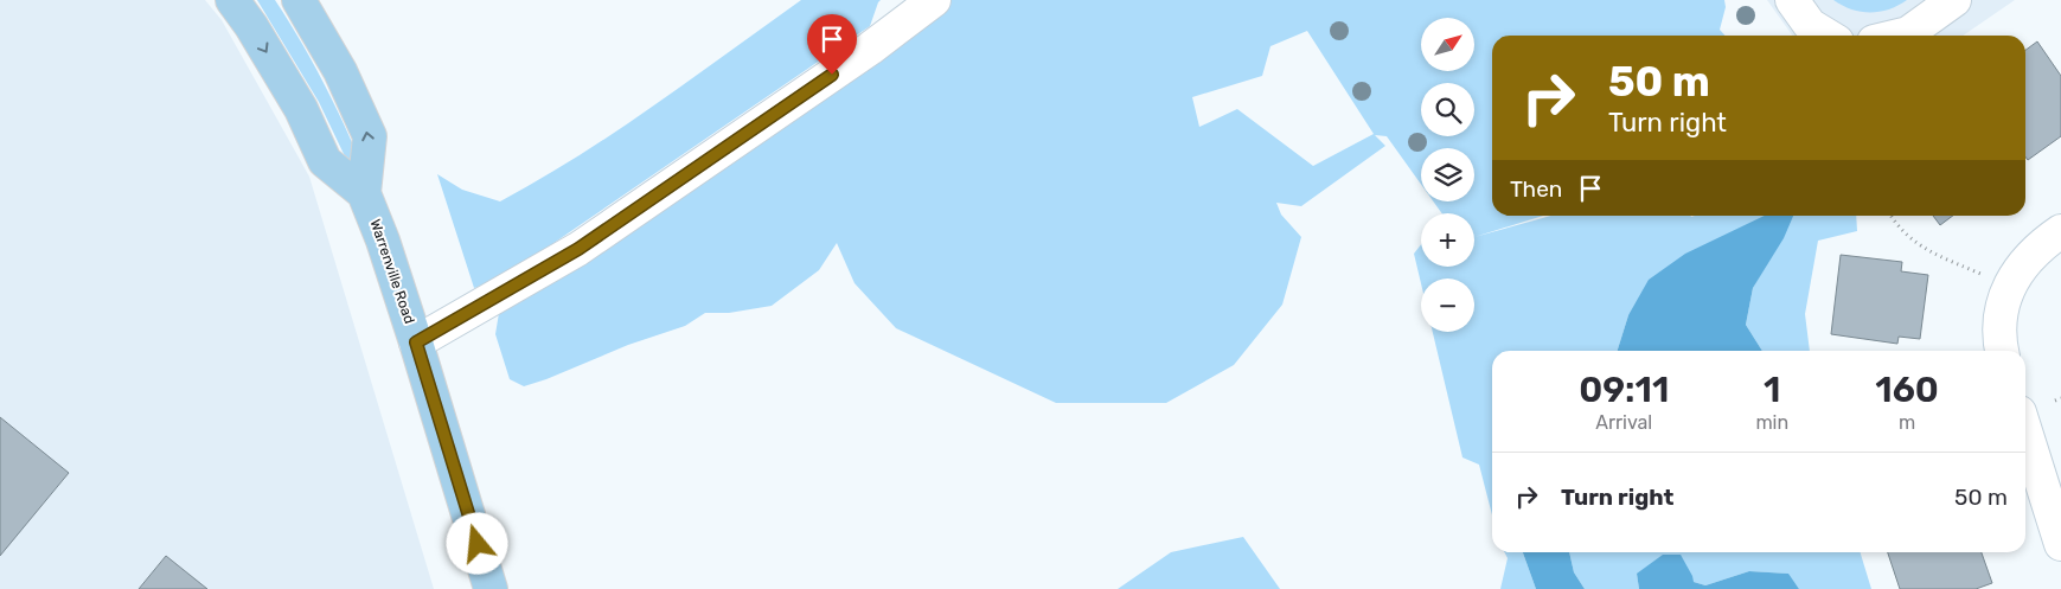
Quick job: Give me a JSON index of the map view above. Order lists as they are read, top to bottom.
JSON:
{
  "streets": {
    "main road": ["Warrenville Road"]
  },
  "north": "top right",
  "page": {
    "map_buttons": ["+", "−"],
    "turn": ["50 m", "Turn right"],
    "then": "Then",
    "eta": [
      "09:11",
      "Arrival",
      "1",
      "min",
      "160",
      "m"
    ],
    "list": [
      {
        "name": "Turn right",
        "value": "50 m"
      }
    ]
  }
}
